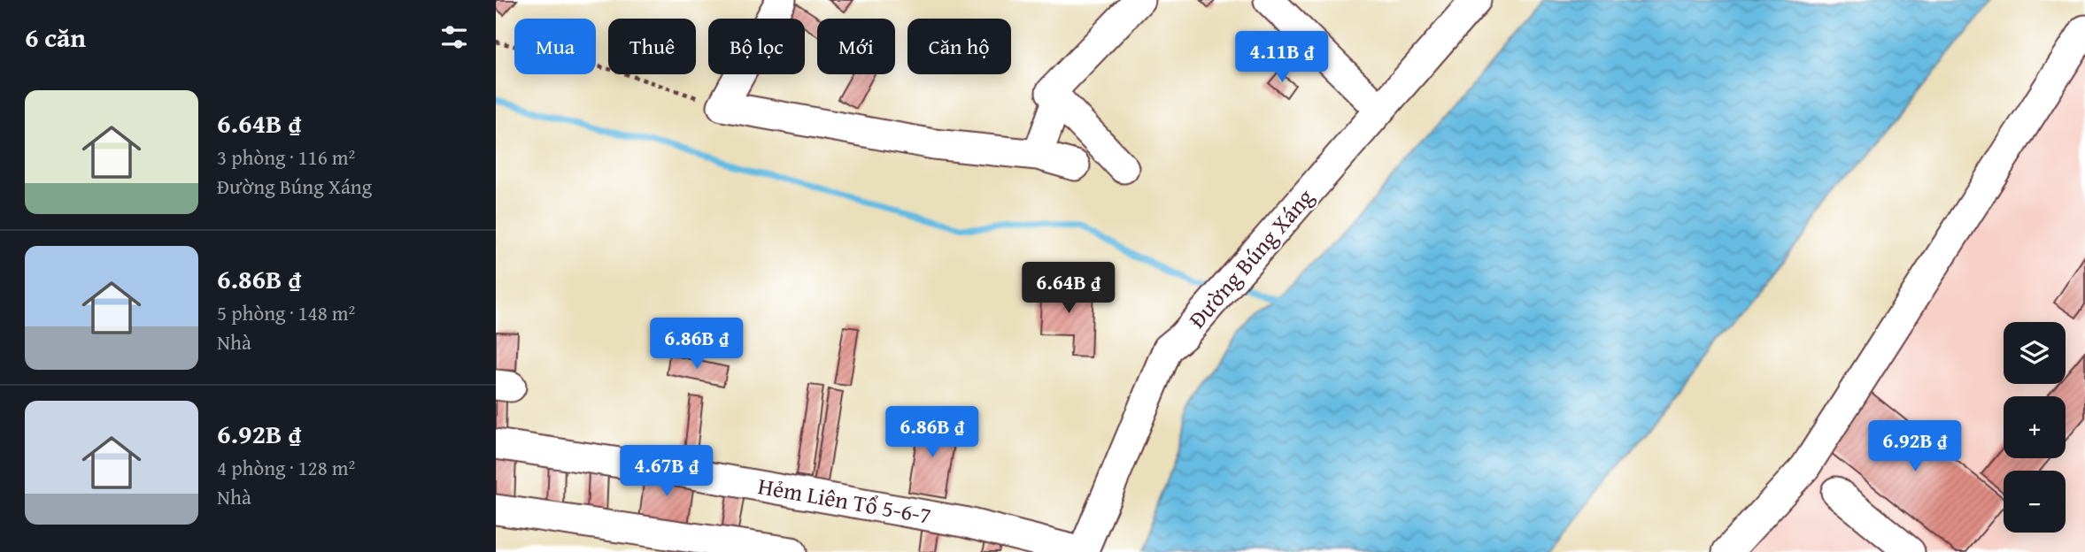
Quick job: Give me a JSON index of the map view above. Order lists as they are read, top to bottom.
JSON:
{
  "streets": {
    "street": ["Đường Búng Xáng", "Hẻm Liên Tổ 5-6-7"]
  },
  "crossings": [
    ["Đường Búng Xáng", "Hẻm Liên Tổ 5-6-7"]
  ],
  "page": {
    "heading": "6 căn",
    "chip": [
      "Mua",
      "Thuê",
      "Bộ lọc",
      "Mới",
      "Căn hộ"
    ],
    "price": [
      "4.11B ₫",
      "6.64B ₫",
      "6.86B ₫",
      "6.86B ₫",
      "6.92B ₫",
      "4.67B ₫"
    ],
    "list": [
      {
        "name": "6.64B ₫",
        "note": "3 phòng · 116 m² · Đường Búng Xáng"
      },
      {
        "name": "6.86B ₫",
        "note": "5 phòng · 148 m² · Nhà"
      },
      {
        "name": "6.92B ₫",
        "note": "4 phòng · 128 m² · Nhà"
      }
    ],
    "map_buttons": ["+", "−"]
  }
}
